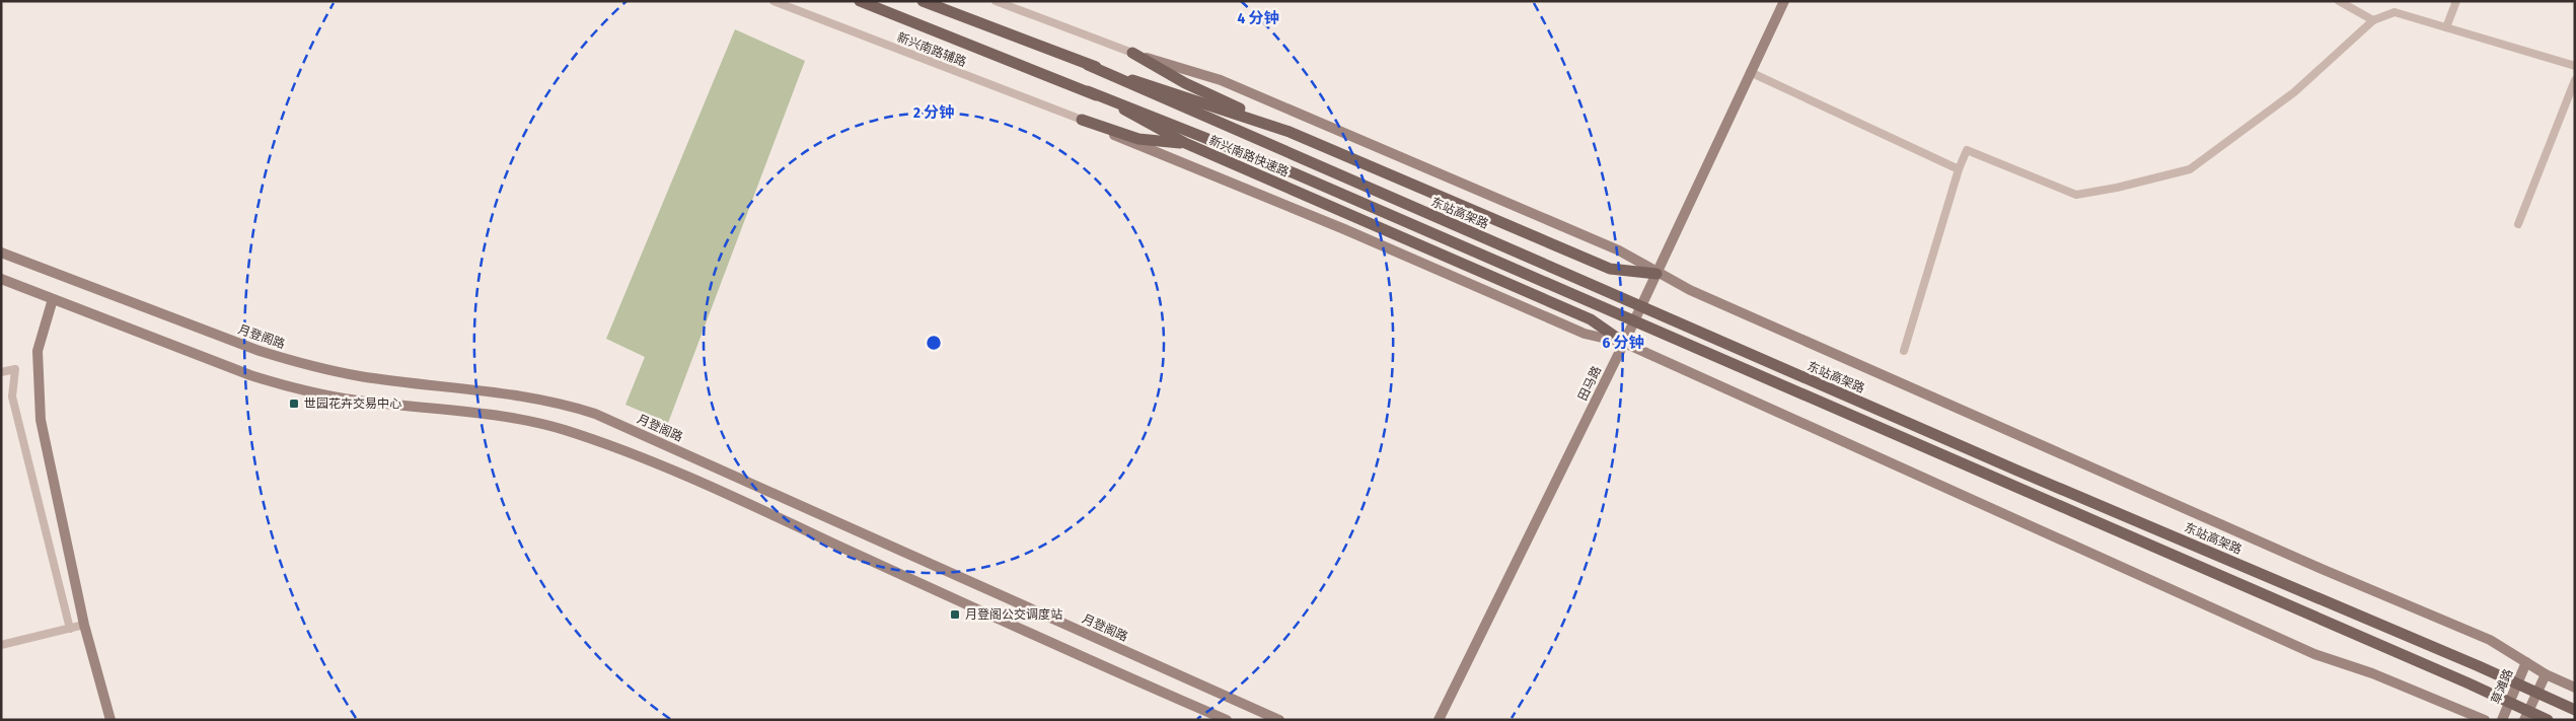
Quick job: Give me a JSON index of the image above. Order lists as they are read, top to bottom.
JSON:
{
  "streets": {
    "main road": [
      "新兴南路快速路",
      "东站高架路",
      "月登阁路",
      "田马路",
      "草滩路"
    ],
    "street": ["新兴南路辅路"]
  },
  "crossings": [
    ["新兴南路快速路", "田马路"]
  ],
  "places": {
    "transit": ["世园花卉交易中心", "月登阁公交调度站"]
  },
  "rings": ["4 分钟", "2 分钟", "6 分钟"]
}
